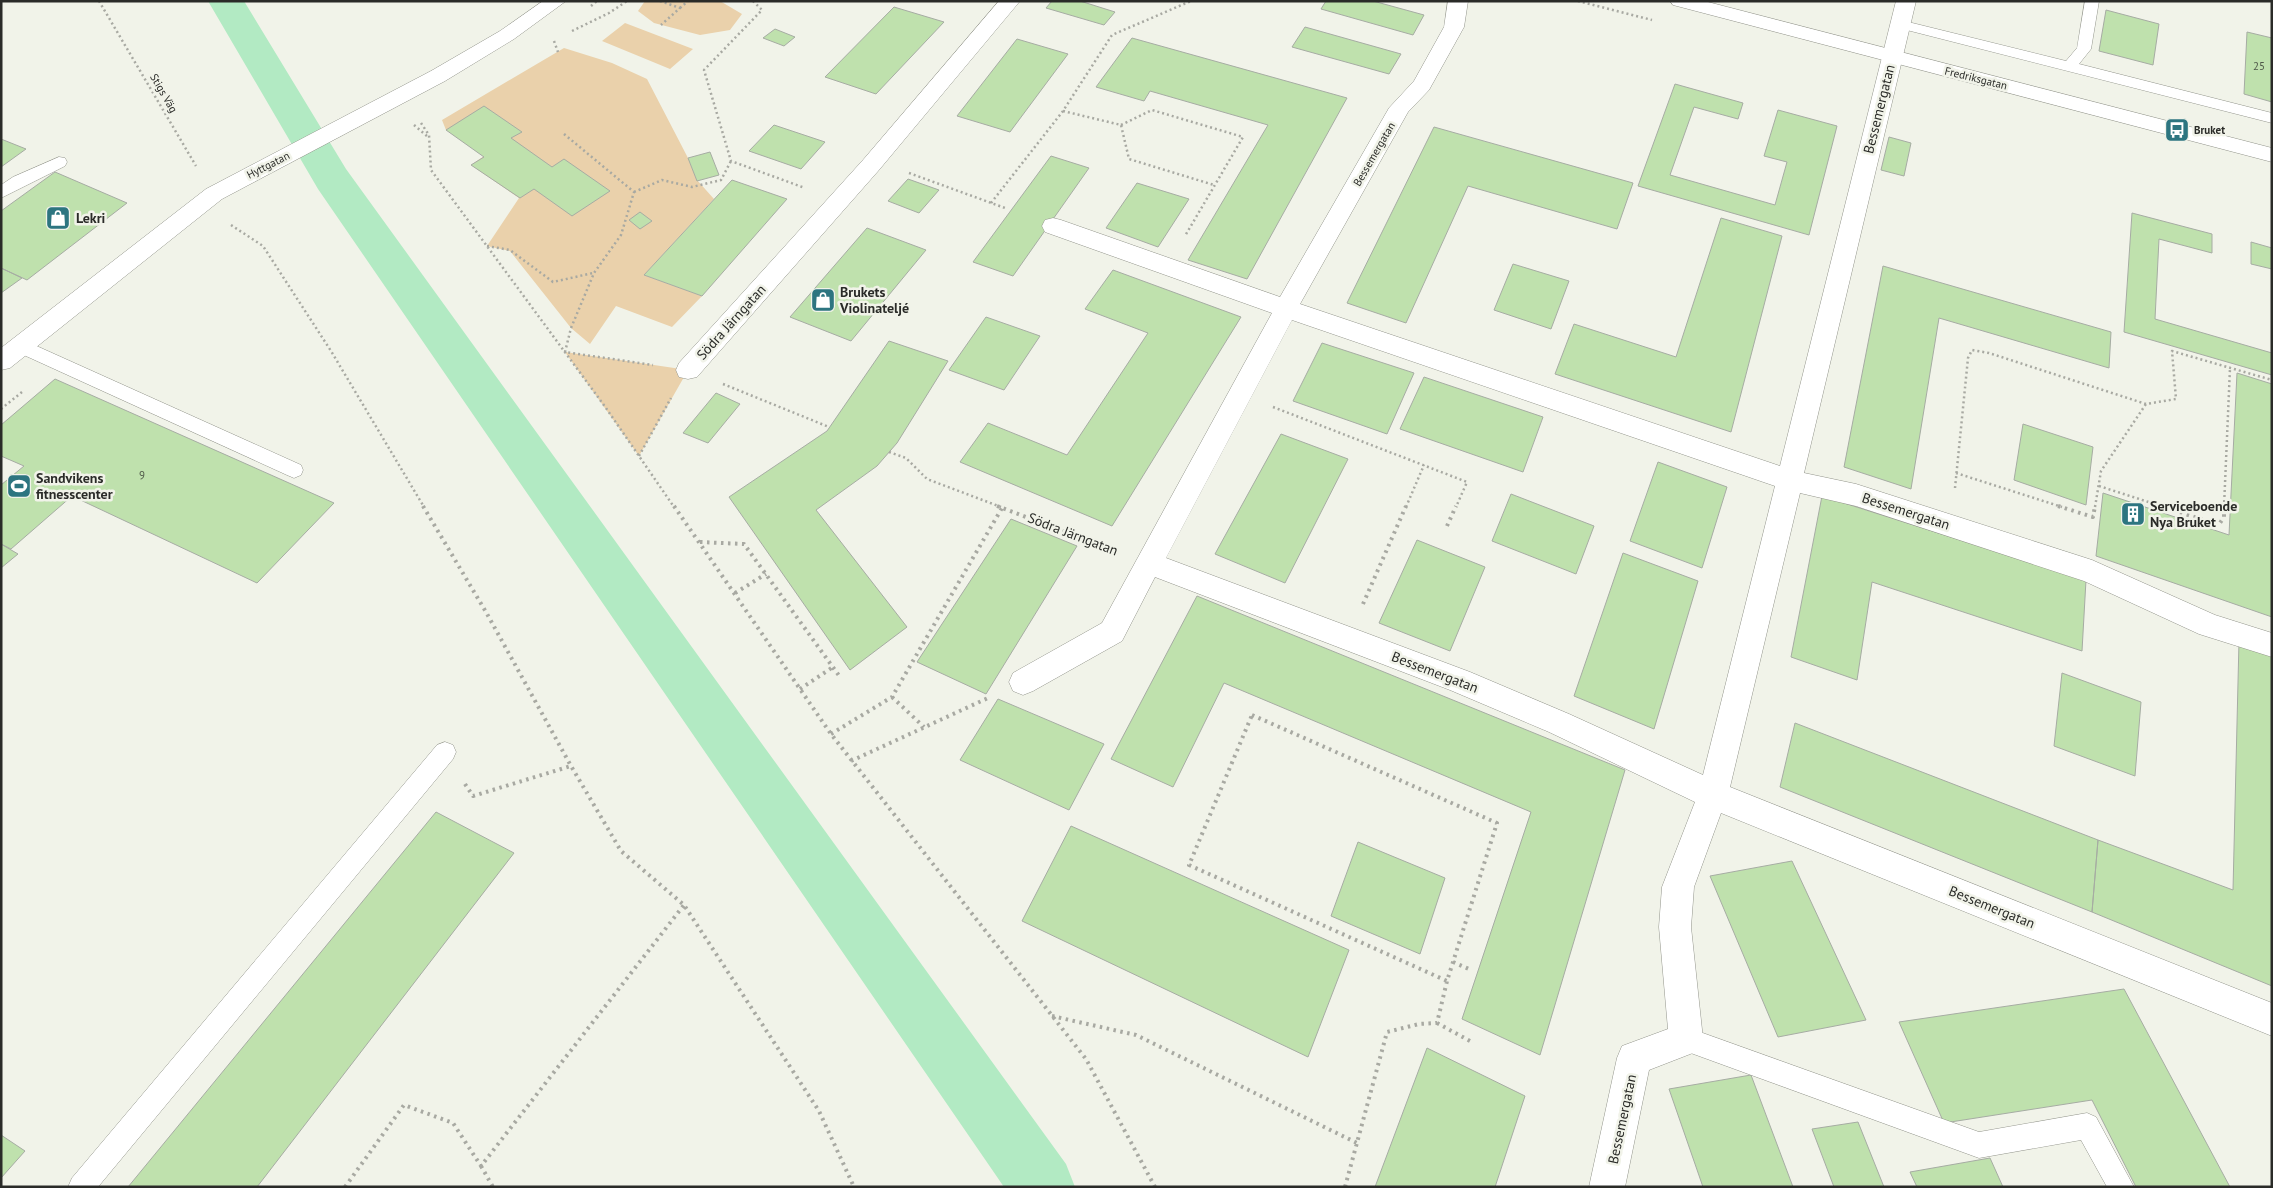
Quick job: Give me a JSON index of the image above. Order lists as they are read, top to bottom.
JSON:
{
  "streets": {
    "street": [
      "Fredriksgatan",
      "Bessemergatan",
      "Hyttgatan",
      "Södra Järngatan"
    ],
    "path": ["Stigs Väg"]
  },
  "crossings": [
    ["Fredriksgatan", "Bessemergatan"],
    ["Stigs Väg", "Hyttgatan"],
    ["Bessemergatan", "Södra Järngatan"]
  ],
  "places": {
    "bus stop": ["Bruket"],
    "shop": ["Lekri", "Brukets Violinateljé"],
    "sports": ["Sandvikens fitnesscenter"],
    "building": ["Serviceboende Nya Bruket"]
  },
  "house_numbers": ["25", "9"]
}
